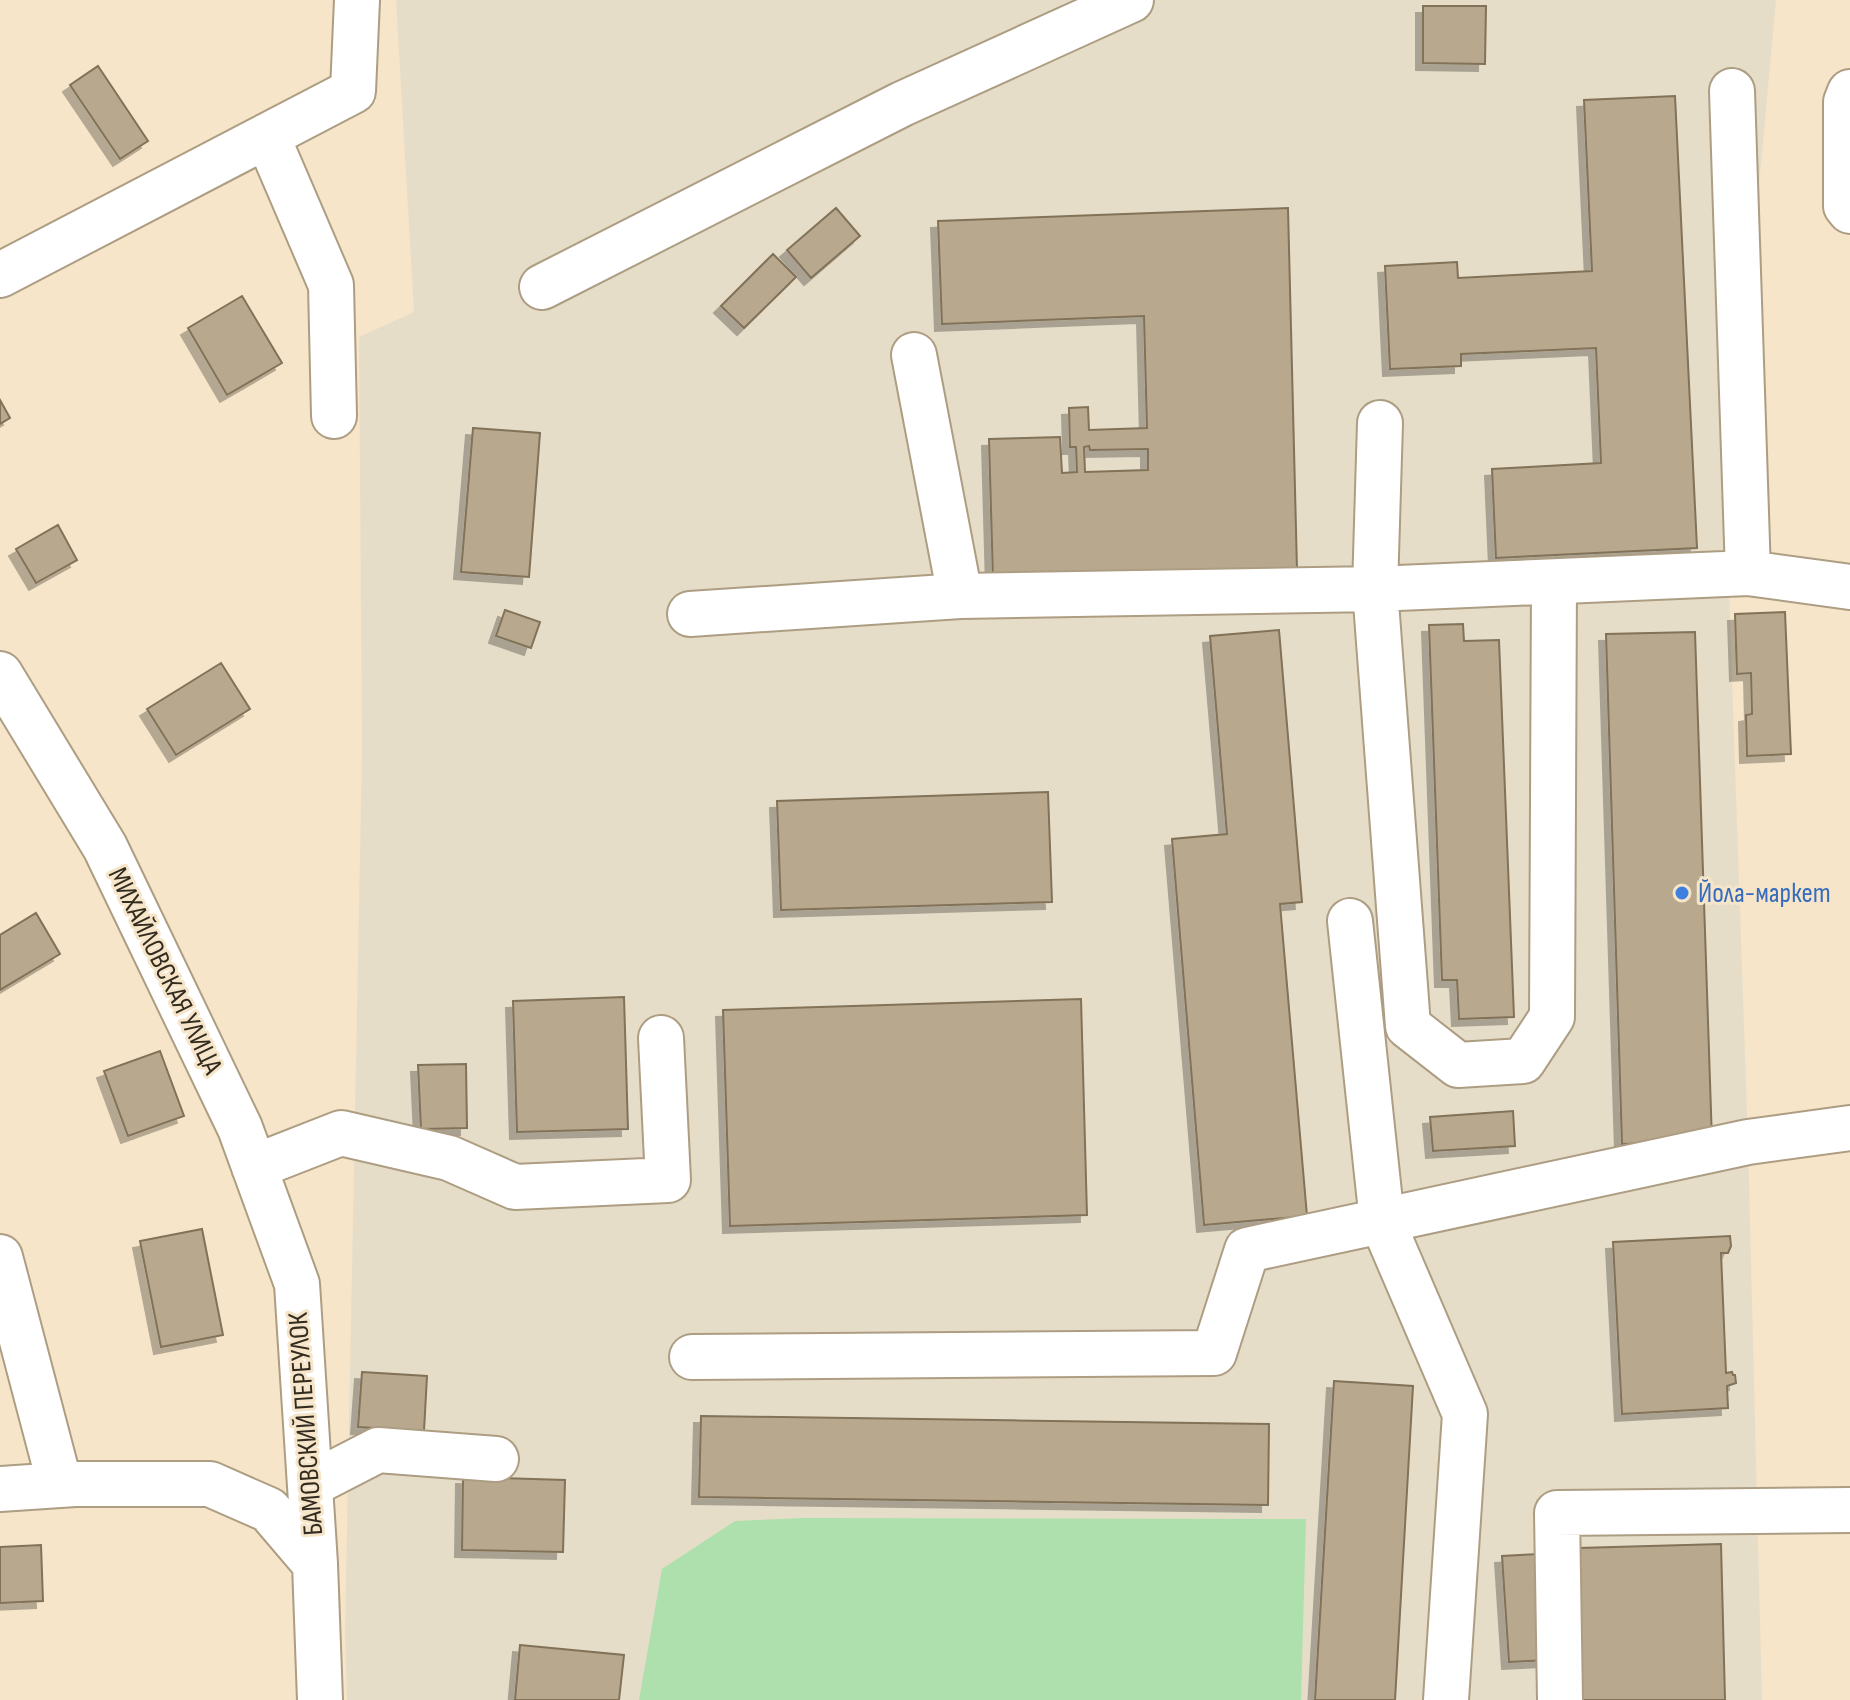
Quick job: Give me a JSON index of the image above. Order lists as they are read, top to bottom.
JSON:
{
  "streets": {
    "street": ["МИХАЙЛОВСКАЯ УЛИЦА", "БАМОВСКИЙ ПЕРЕУЛОК"]
  },
  "crossings": [
    ["МИХАЙЛОВСКАЯ УЛИЦА", "БАМОВСКИЙ ПЕРЕУЛОК"]
  ],
  "places": ["Йола-маркет"]
}
